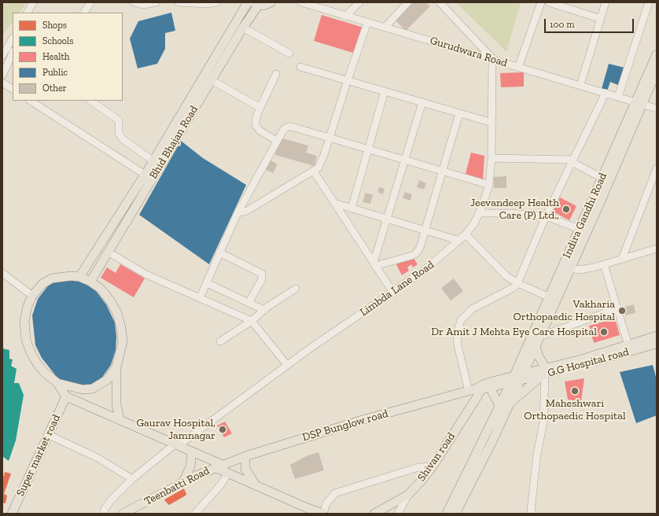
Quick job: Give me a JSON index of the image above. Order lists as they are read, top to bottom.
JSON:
{
  "streets": {
    "main road": [
      "Bhid Bhajan Road",
      "Indira Gandhi Road",
      "G.G Hospital road",
      "DSP Bunglow road",
      "Super market road",
      "Shivan road",
      "Teenbatti Road"
    ],
    "street": ["Gurudwara Road", "Limbda Lane Road"]
  },
  "crossings": [
    ["Gurudwara Road", "Indira Gandhi Road"],
    ["Gurudwara Road", "Limbda Lane Road"],
    ["Indira Gandhi Road", "G.G Hospital road"],
    ["Indira Gandhi Road", "DSP Bunglow road"],
    ["G.G Hospital road", "DSP Bunglow road"],
    ["DSP Bunglow road", "Shivan road"],
    ["DSP Bunglow road", "Teenbatti Road"]
  ],
  "places": [
    "Jeevandeep Health Care (P) Ltd.,",
    "Vakharia Orthopaedic Hospital",
    "Dr Amit J Mehta Eye Care Hospital",
    "Maheshwari Orthopaedic Hospital",
    "Gaurav Hospital, Jamnagar"
  ],
  "legend": [
    "Shops",
    "Schools",
    "Health",
    "Public",
    "Other"
  ],
  "scale_bar": "100 m"
}
